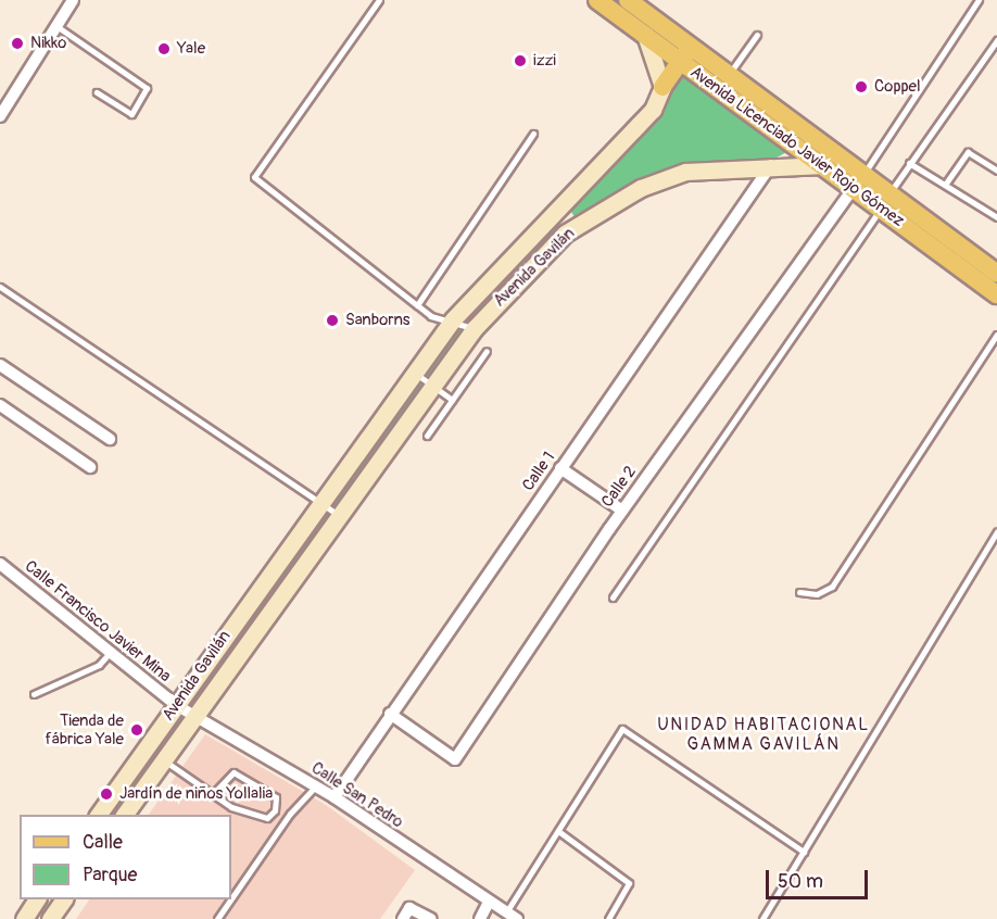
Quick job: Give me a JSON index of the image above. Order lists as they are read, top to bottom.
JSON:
{
  "streets": {
    "main road": ["Avenida Licenciado Javier Rojo Gómez", "Avenida Gavilán"],
    "street": [
      "Calle 1",
      "Calle 2",
      "Calle Francisco Javier Mina",
      "Calle San Pedro"
    ]
  },
  "crossings": [
    ["Avenida Licenciado Javier Rojo Gómez", "Avenida Gavilán"],
    ["Avenida Licenciado Javier Rojo Gómez", "Calle 2"],
    ["Avenida Gavilán", "Calle 1"],
    ["Avenida Gavilán", "Calle Francisco Javier Mina"],
    ["Avenida Gavilán", "Calle San Pedro"],
    ["Calle 1", "Calle 2"],
    ["Calle 1", "Calle San Pedro"],
    ["Calle Francisco Javier Mina", "Calle San Pedro"]
  ],
  "districts": ["UNIDAD HABITACIONAL GAMMA GAVILÁN"],
  "places": [
    "Nikko",
    "Yale",
    "izzi",
    "Coppel",
    "Sanborns",
    "Tienda de fábrica Yale",
    "Jardín de niños Yollalia"
  ],
  "legend": ["Calle", "Parque"],
  "scale_bar": "50 m"
}
